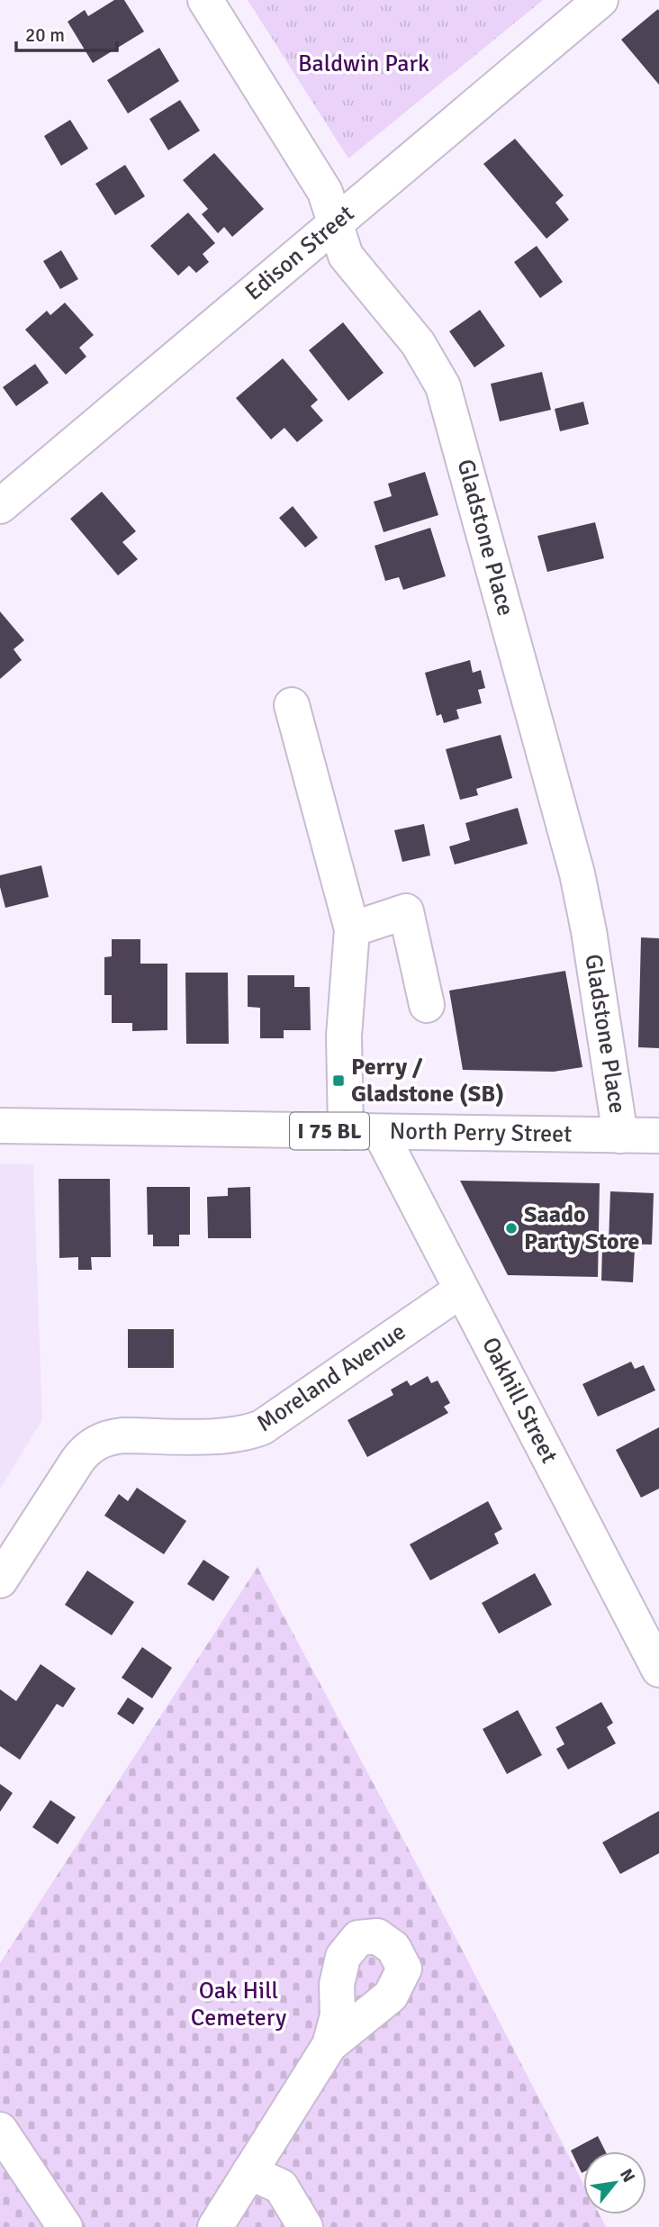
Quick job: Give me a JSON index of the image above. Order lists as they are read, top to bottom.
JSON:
{
  "streets": {
    "street": [
      "Edison Street",
      "Gladstone Place",
      "I 75 BL",
      "North Perry Street",
      "Moreland Avenue",
      "Oakhill Street"
    ]
  },
  "crossings": [
    ["Edison Street", "Gladstone Place"],
    ["Gladstone Place", "North Perry Street"],
    ["North Perry Street", "Oakhill Street"],
    ["Moreland Avenue", "Oakhill Street"]
  ],
  "parks": ["Baldwin Park", "Oak Hill Cemetery"],
  "places": {
    "transit": ["Perry / Gladstone (SB)"],
    "other": ["Saado Party Store"]
  },
  "scale_bar": "20 m",
  "north": "top right"
}
